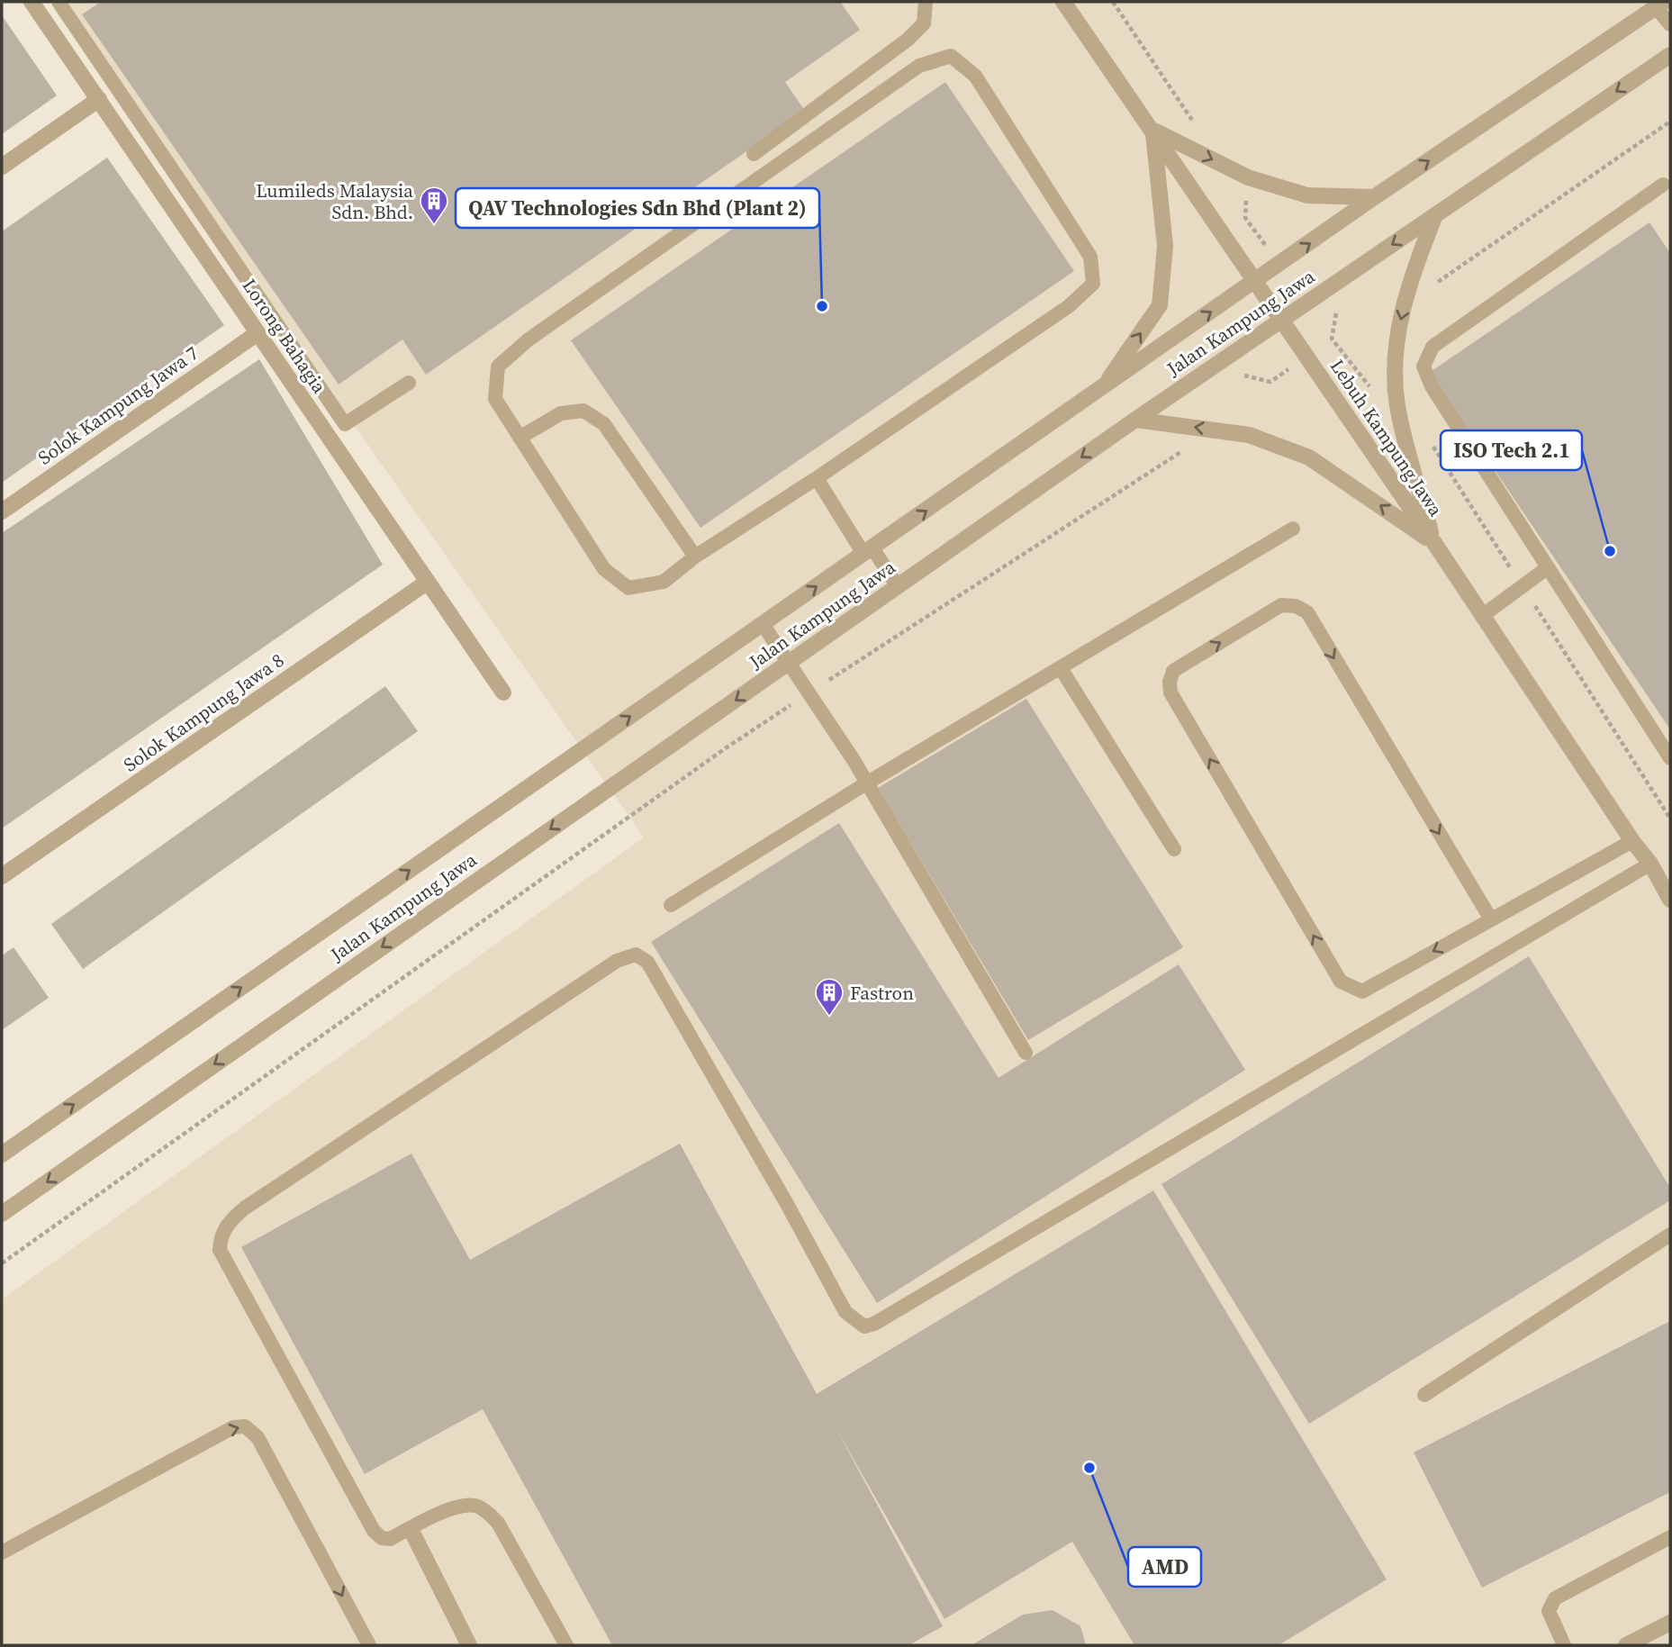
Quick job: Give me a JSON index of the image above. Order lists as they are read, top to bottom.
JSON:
{
  "streets": {
    "street": [
      "Jalan Kampung Jawa",
      "Lorong Bahagia",
      "Solok Kampung Jawa 7",
      "Lebuh Kampung Jawa",
      "Solok Kampung Jawa 8"
    ]
  },
  "crossings": [
    ["Jalan Kampung Jawa", "Lebuh Kampung Jawa"],
    ["Lorong Bahagia", "Solok Kampung Jawa 7"],
    ["Lorong Bahagia", "Solok Kampung Jawa 8"]
  ],
  "places": {
    "building": ["Lumileds Malaysia Sdn. Bhd.", "Fastron"],
    "other": ["QAV Technologies Sdn Bhd (Plant 2)", "ISO Tech 2.1", "AMD"]
  }
}
